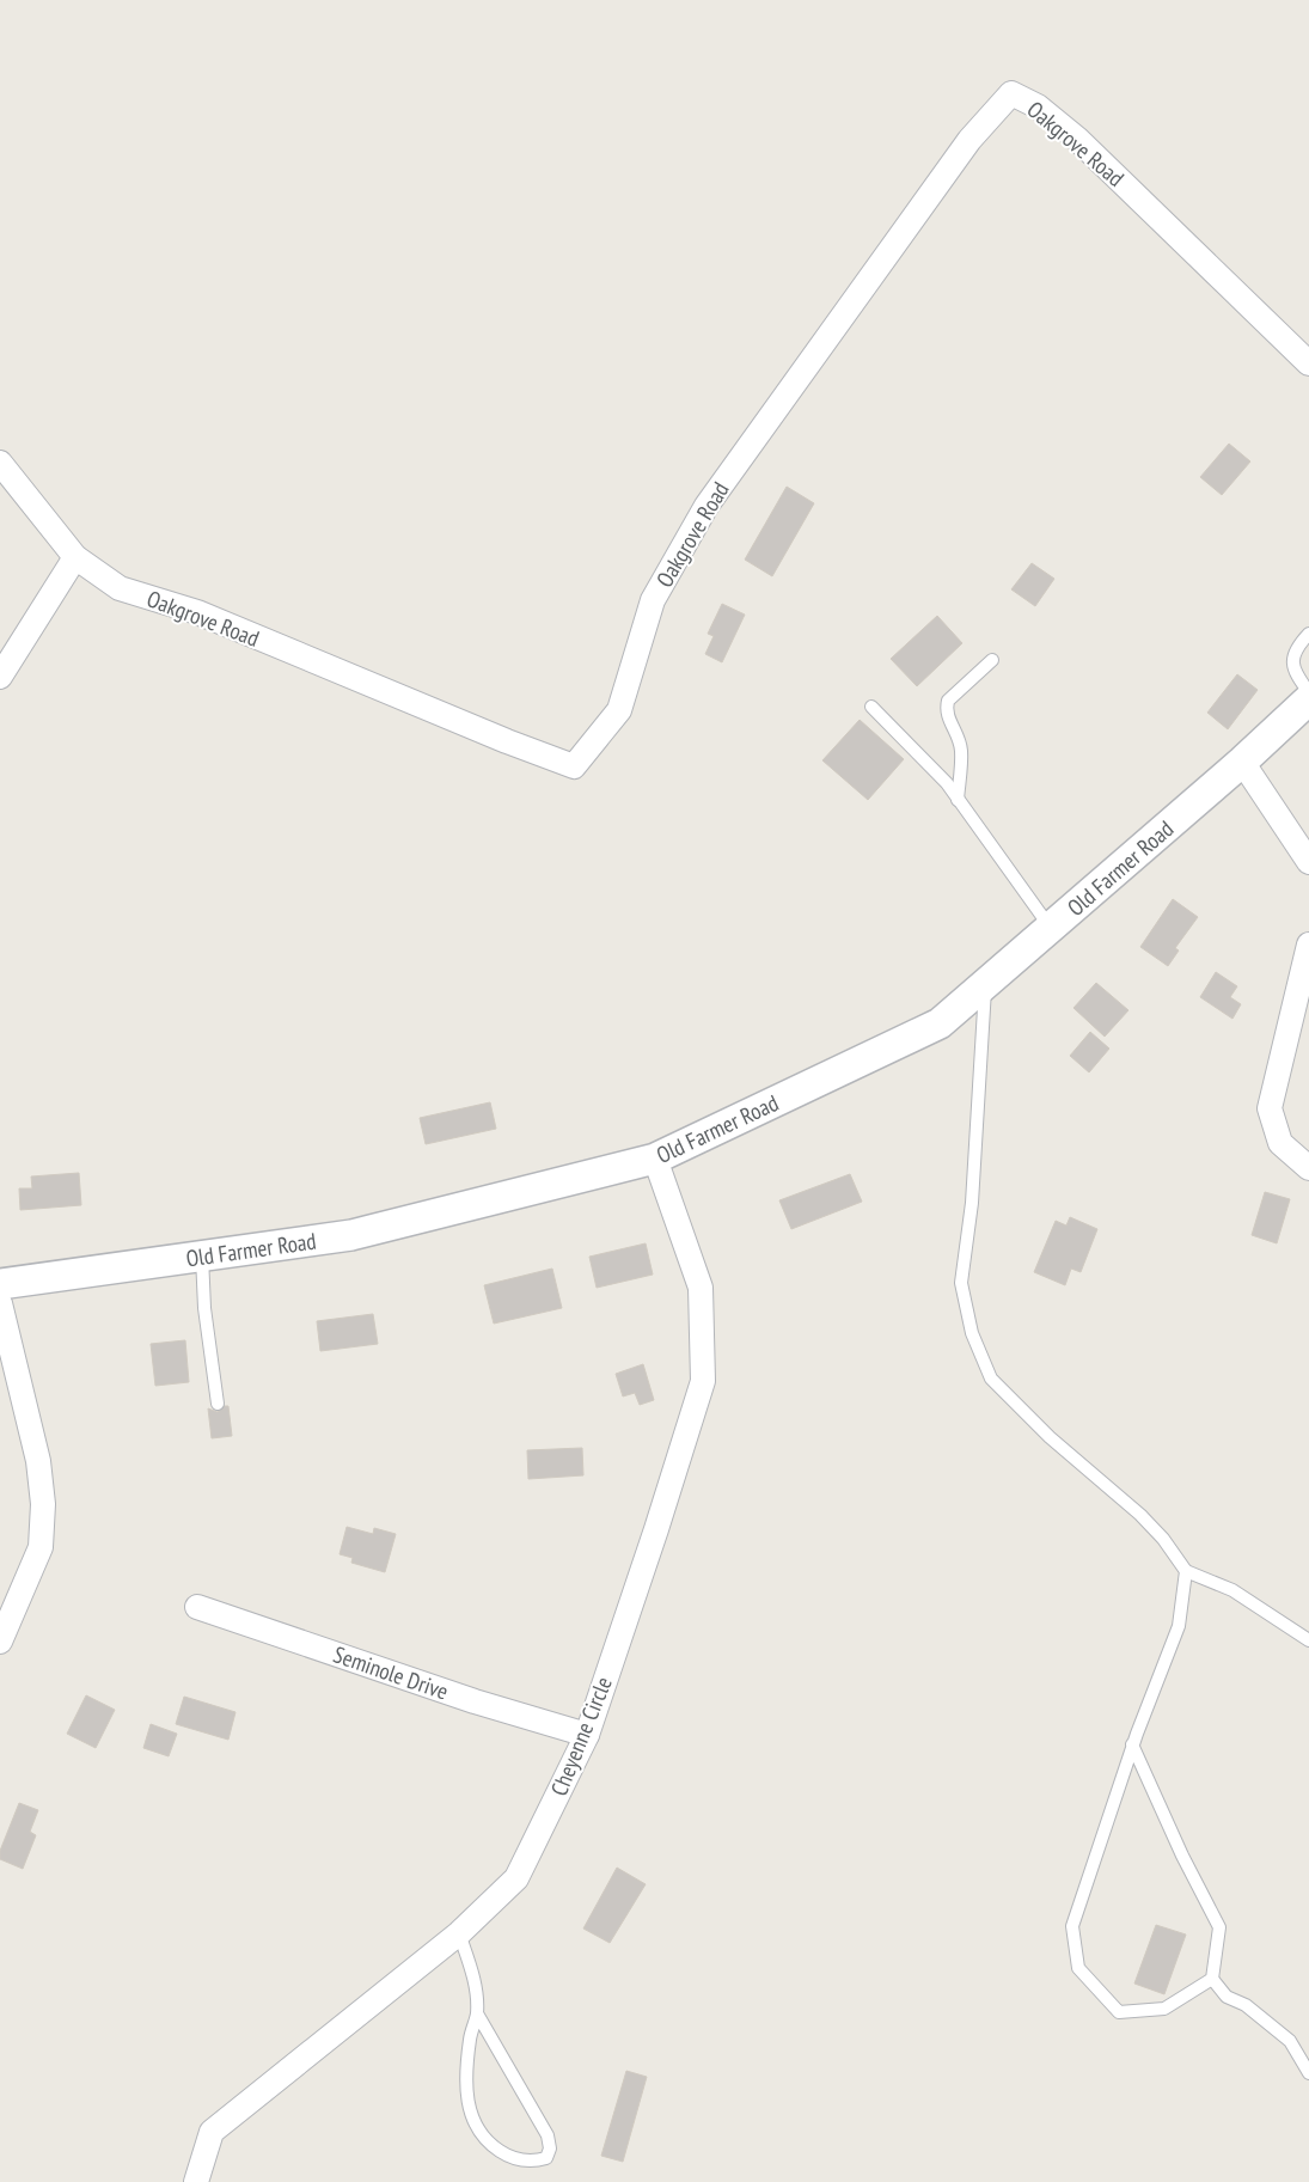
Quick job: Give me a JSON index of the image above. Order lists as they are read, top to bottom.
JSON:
{
  "streets": {
    "street": [
      "Oakgrove Road",
      "Old Farmer Road",
      "Seminole Drive",
      "Cheyenne Circle"
    ]
  },
  "crossings": [
    ["Old Farmer Road", "Cheyenne Circle"],
    ["Seminole Drive", "Cheyenne Circle"]
  ]
}
